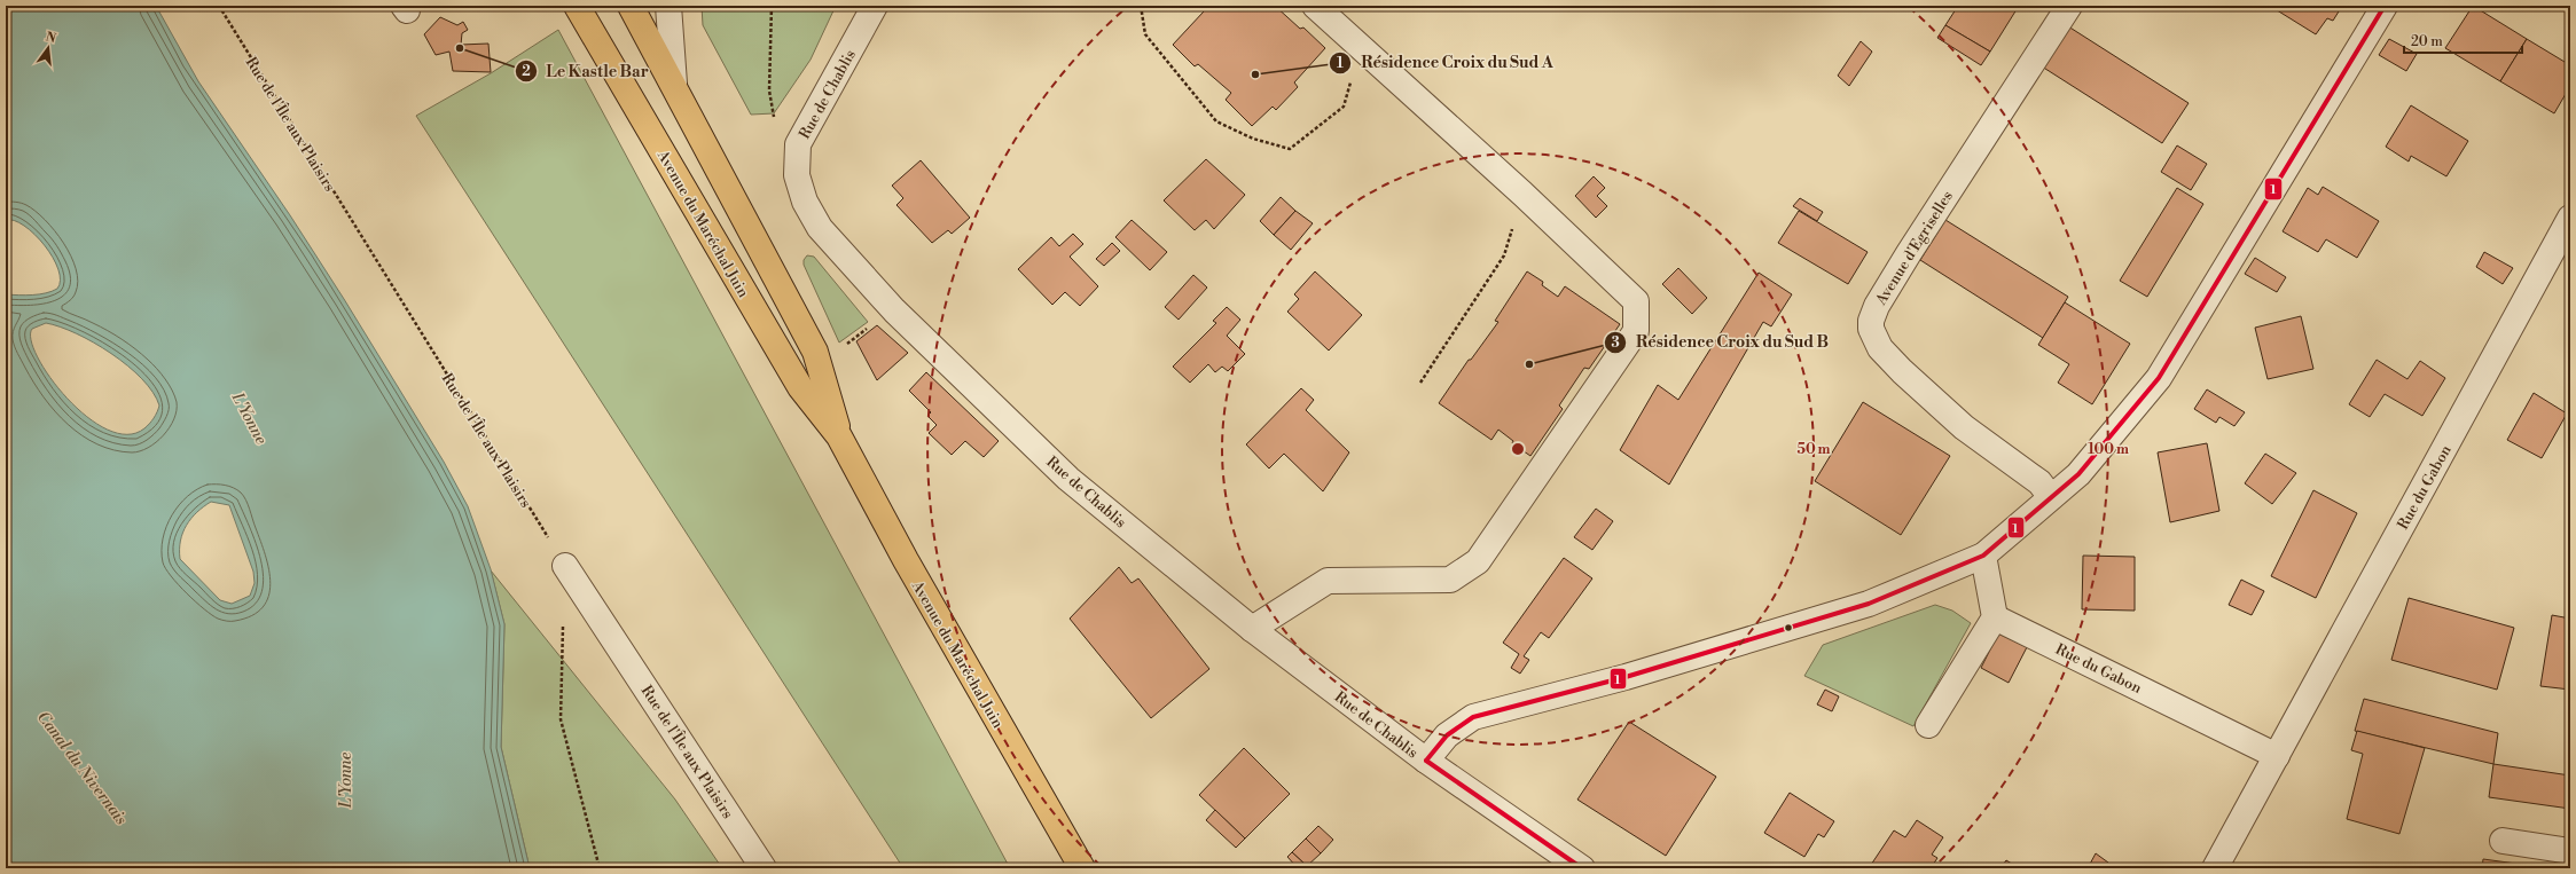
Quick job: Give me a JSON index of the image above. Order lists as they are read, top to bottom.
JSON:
{
  "streets": {
    "main road": ["Avenue du Maréchal Juin"],
    "street": [
      "Rue de Chablis",
      "Rue de l'Île aux Plaisirs",
      "Avenue d'Egriselles",
      "Rue du Gabon"
    ]
  },
  "water": ["L'Yonne", "Canal du Nivernais"],
  "places": ["Le Kastle Bar", "Résidence Croix du Sud A", "Résidence Croix du Sud B"],
  "lines": ["transit line 1"],
  "scale_bar": "20 m",
  "north": "top",
  "rings": ["50 m", "100 m"]
}
